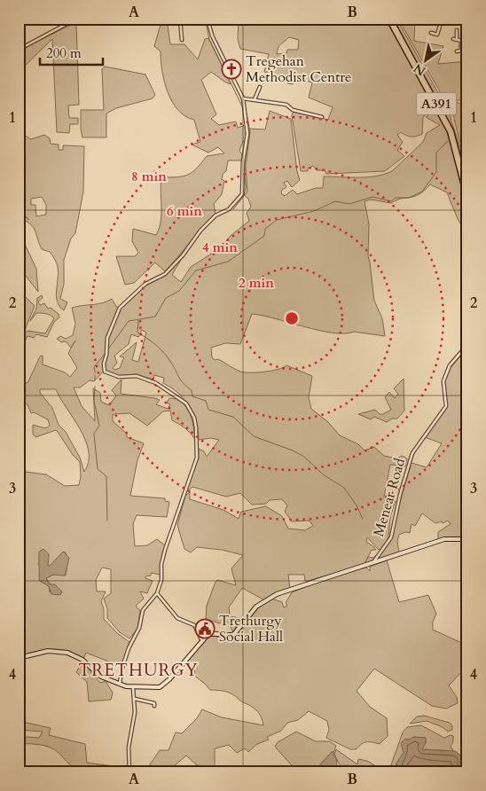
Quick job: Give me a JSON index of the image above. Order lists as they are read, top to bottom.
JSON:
{
  "streets": {
    "highway": ["A391"],
    "street": ["Menear Road"]
  },
  "districts": ["TRETHURGY"],
  "places": {
    "church": ["Tregehan Methodist Centre"],
    "public building": ["Trethurgy Social Hall"]
  },
  "scale_bar": "200 m",
  "north": "bottom left",
  "grid": {
    "columns": ["A", "B"],
    "rows": [
      "1",
      "2",
      "3",
      "4"
    ]
  },
  "rings": [
    "8 min",
    "6 min",
    "4 min",
    "2 min"
  ]
}
